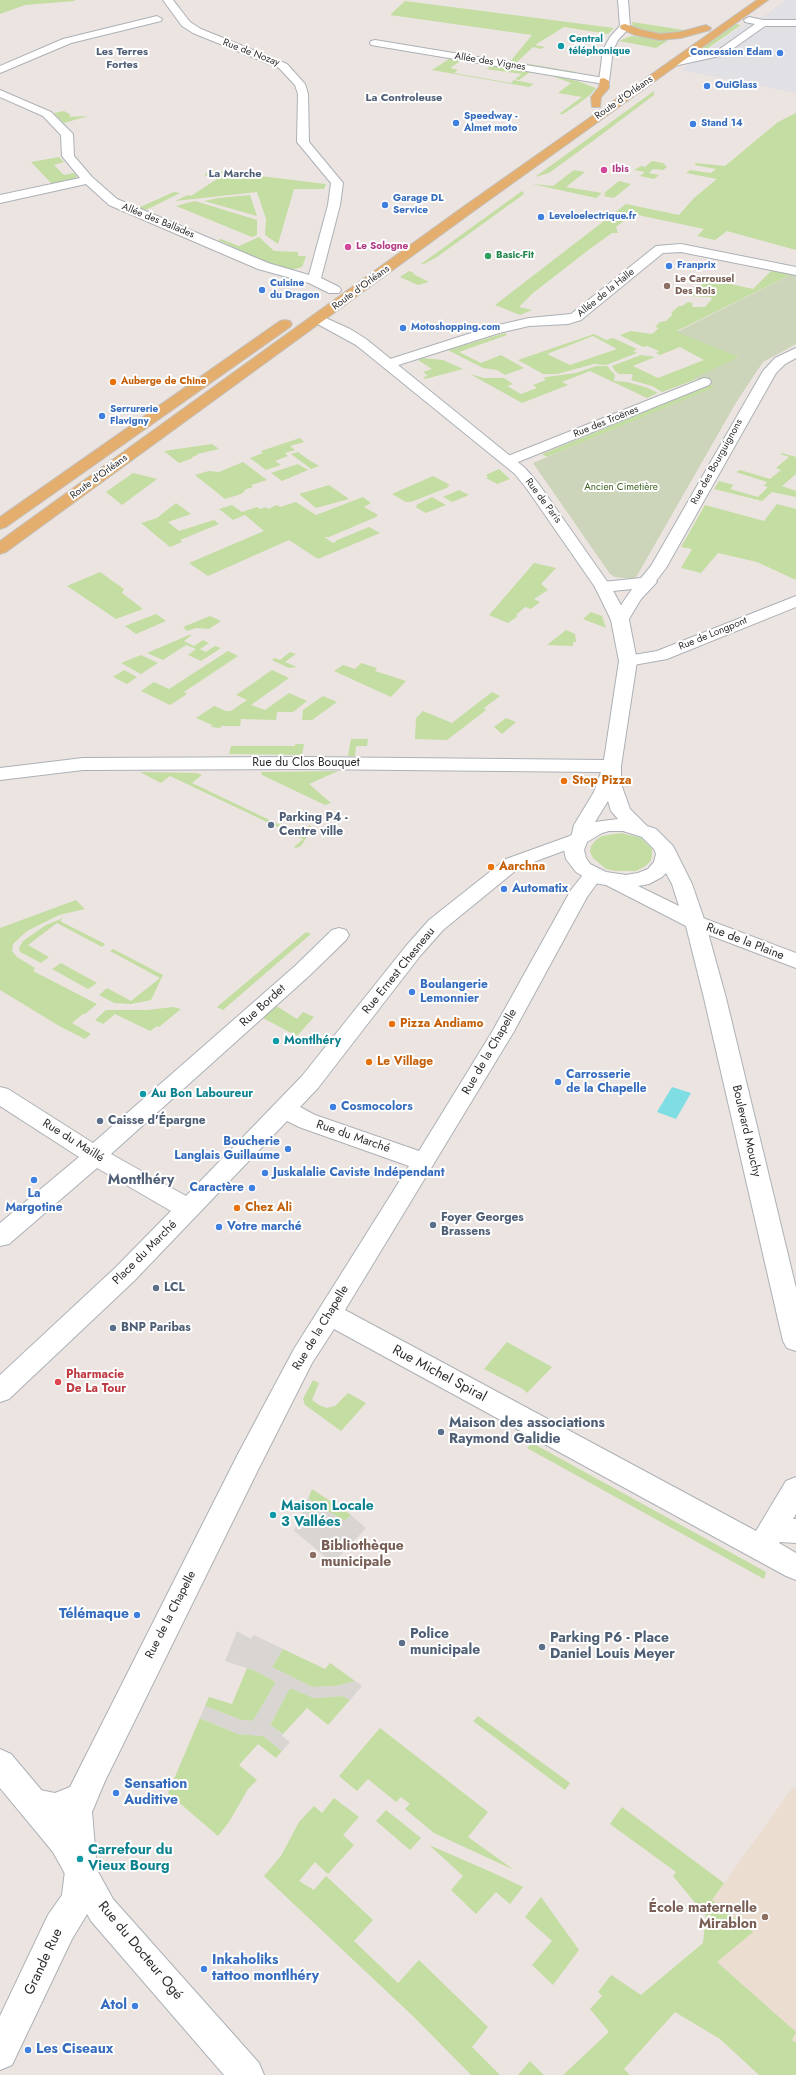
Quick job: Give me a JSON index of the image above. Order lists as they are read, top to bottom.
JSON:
{
  "streets": {
    "main road": ["Route d'Orléans"],
    "street": [
      "Rue de Nozay",
      "Allée des Vignes",
      "Allée des Ballades",
      "Allée de la Halle",
      "Rue des Troënes",
      "Rue des Bourguignons",
      "Rue de Paris",
      "Rue de Longpont",
      "Rue du Clos Bouquet",
      "Rue de la Plaine",
      "Rue Ernest Chesneau",
      "Rue Bordet",
      "Rue de la Chapelle",
      "Boulevard Mouchy",
      "Rue du Marché",
      "Rue du Maillé",
      "Place du Marché",
      "Rue Michel Spiral",
      "Rue du Docteur Ogé",
      "Grande Rue"
    ]
  },
  "crossings": [
    ["Rue de Nozay", "Allée des Ballades"],
    ["Route d'Orléans", "Rue de Paris"],
    ["Allée de la Halle", "Rue de Paris"],
    ["Rue des Troënes", "Rue de Paris"],
    ["Rue des Bourguignons", "Rue de Paris"],
    ["Rue de Paris", "Rue de Longpont"],
    ["Rue de Paris", "Rue du Clos Bouquet"],
    ["Rue de Paris", "Rue Ernest Chesneau"],
    ["Rue de Paris", "Rue de la Chapelle"],
    ["Rue de Paris", "Boulevard Mouchy"],
    ["Rue de la Plaine", "Boulevard Mouchy"],
    ["Rue Ernest Chesneau", "Rue de la Chapelle"],
    ["Rue Ernest Chesneau", "Boulevard Mouchy"],
    ["Rue Ernest Chesneau", "Rue du Marché"],
    ["Rue Ernest Chesneau", "Place du Marché"],
    ["Rue Bordet", "Rue du Maillé"],
    ["Rue de la Chapelle", "Boulevard Mouchy"],
    ["Rue de la Chapelle", "Rue du Marché"],
    ["Rue de la Chapelle", "Rue Michel Spiral"],
    ["Rue de la Chapelle", "Rue du Docteur Ogé"],
    ["Rue de la Chapelle", "Grande Rue"],
    ["Rue du Marché", "Place du Marché"],
    ["Rue du Maillé", "Place du Marché"],
    ["Rue du Docteur Ogé", "Grande Rue"]
  ],
  "districts": [
    "Les Terres Fortes",
    "La Controleuse",
    "La Marche",
    "Montlhéry"
  ],
  "parks": ["Ancien Cimetière"],
  "places": [
    "Central téléphonique",
    "Concession Edam",
    "OuiGlass",
    "Speedway - Almet moto",
    "Stand 14",
    "Ibis",
    "Garage DL Service",
    "Leveloelectrique.fr",
    "Le Sologne",
    "Basic-Fit",
    "Franprix",
    "Le Carrousel Des Rois",
    "Cuisine du Dragon",
    "Motoshopping.com",
    "Auberge de Chine",
    "Serrurerie Flavigny",
    "Stop Pizza",
    "Parking P4 - Centre ville",
    "Aarchna",
    "Automatix",
    "Boulangerie Lemonnier",
    "Pizza Andiamo",
    "Montlhéry",
    "Le Village",
    "Carrosserie de la Chapelle",
    "Au Bon Laboureur",
    "Cosmocolors",
    "Caisse d'Épargne",
    "Boucherie Langlais Guillaume",
    "Juskalalie Caviste Indépendant",
    "La Margotine",
    "Caractère",
    "Chez Ali",
    "Foyer Georges Brassens",
    "Votre marché",
    "LCL",
    "BNP Paribas",
    "Pharmacie De La Tour",
    "Maison des associations Raymond Galidie",
    "Maison Locale 3 Vallées",
    "Bibliothèque municipale",
    "Télémaque",
    "Police municipale",
    "Parking P6 - Place Daniel Louis Meyer",
    "Sensation Auditive",
    "Carrefour du Vieux Bourg",
    "École maternelle Mirablon",
    "Inkaholiks tattoo montlhéry",
    "Atol",
    "Les Ciseaux"
  ]
}
